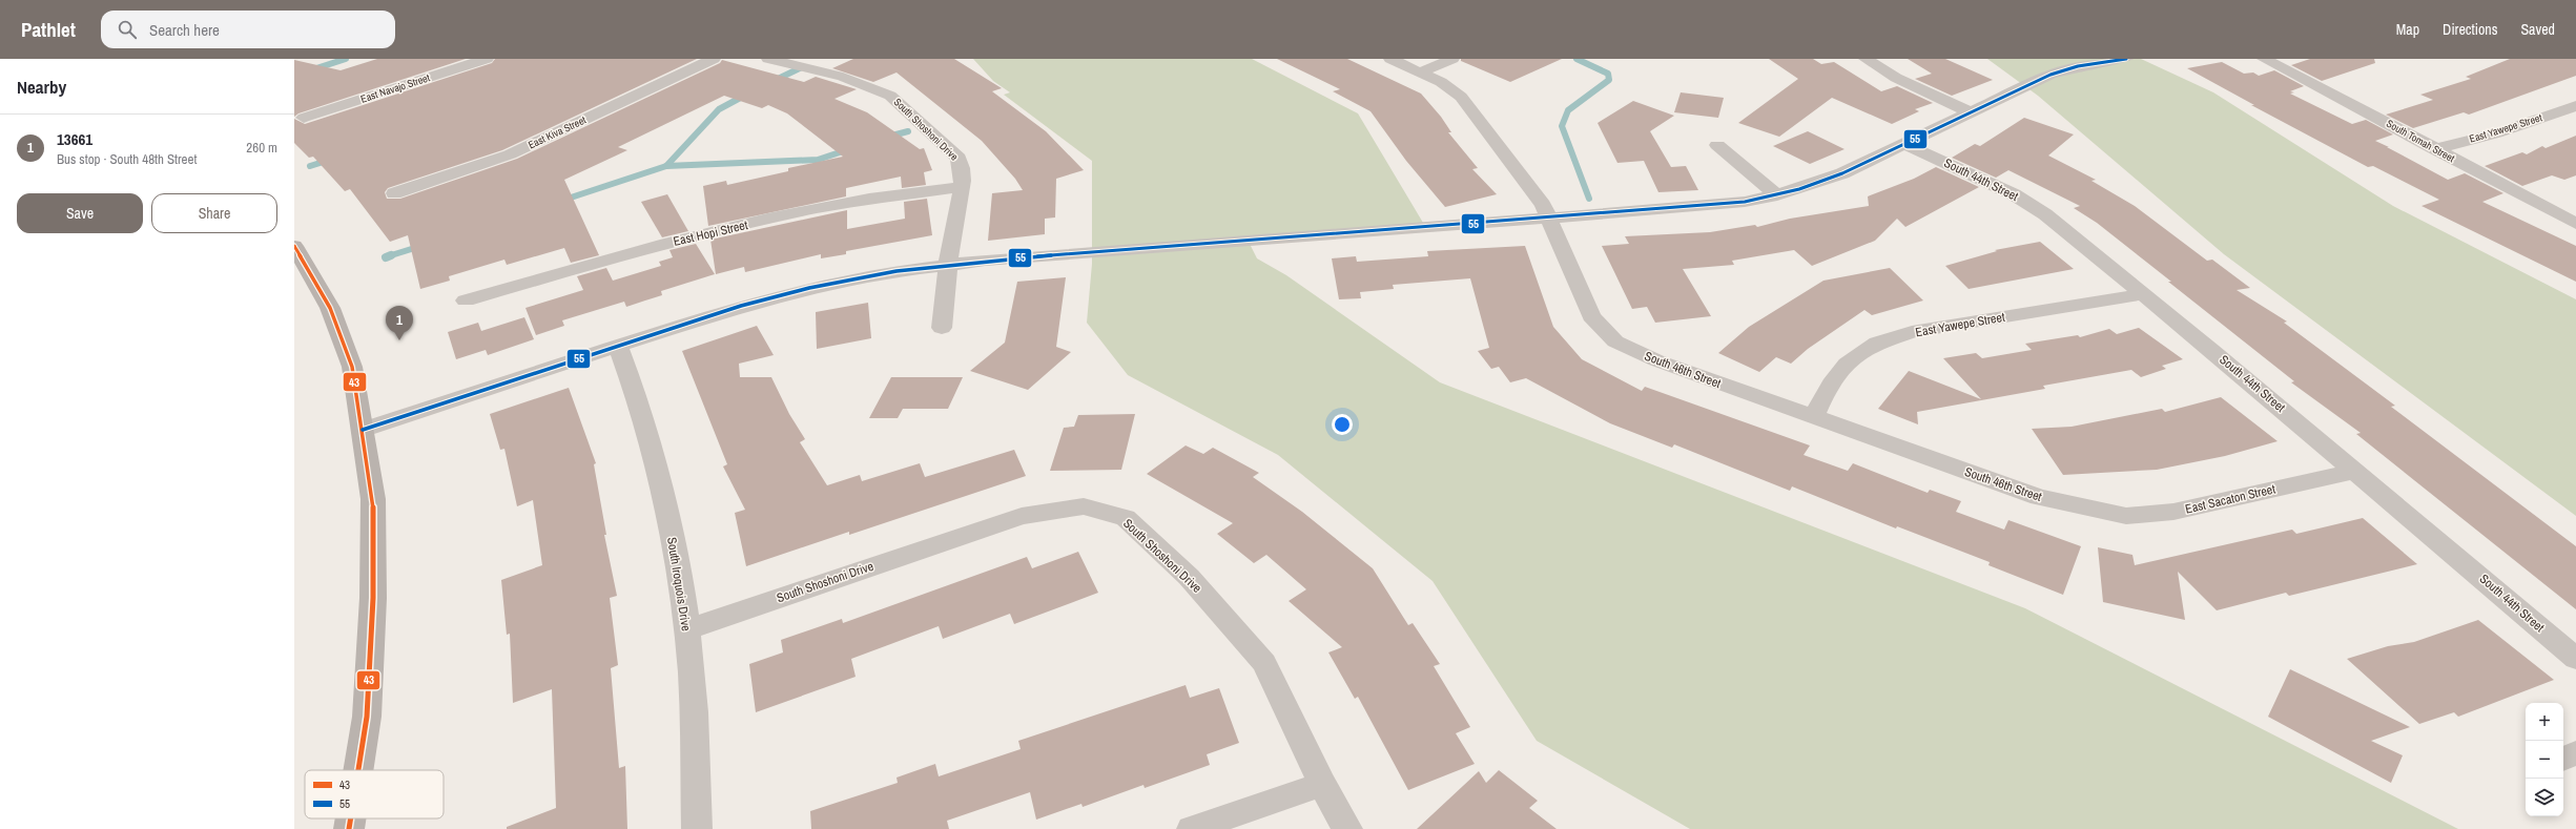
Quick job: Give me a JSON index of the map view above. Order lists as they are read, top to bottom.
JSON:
{
  "streets": {
    "street": [
      "East Navajo Street",
      "East Yawepe Street",
      "South Shoshoni Drive",
      "East Kiva Street",
      "South Tomah Street",
      "South 44th Street",
      "East Hopi Street",
      "South 46th Street",
      "East Sacaton Street",
      "South Iroquois Drive"
    ]
  },
  "crossings": [
    ["East Yawepe Street", "South Tomah Street"],
    ["East Yawepe Street", "South 44th Street"],
    ["East Yawepe Street", "South 46th Street"],
    ["South Shoshoni Drive", "East Hopi Street"],
    ["South Shoshoni Drive", "South Iroquois Drive"],
    ["South 44th Street", "East Sacaton Street"],
    ["South 46th Street", "East Sacaton Street"]
  ],
  "lines": ["transit line 55", "transit line 43"],
  "legend": ["43", "55"],
  "page": {
    "header": "Pathlet",
    "search": "Search here",
    "nav": ["Map", "Directions", "Saved"],
    "heading": "Nearby",
    "list": [
      {
        "mark": "1",
        "name": "13661",
        "note": "Bus stop · South 48th Street",
        "value": "260 m"
      }
    ],
    "buttons": ["Save", "Share"],
    "pins": "1",
    "map_buttons": ["+", "−"]
  }
}
